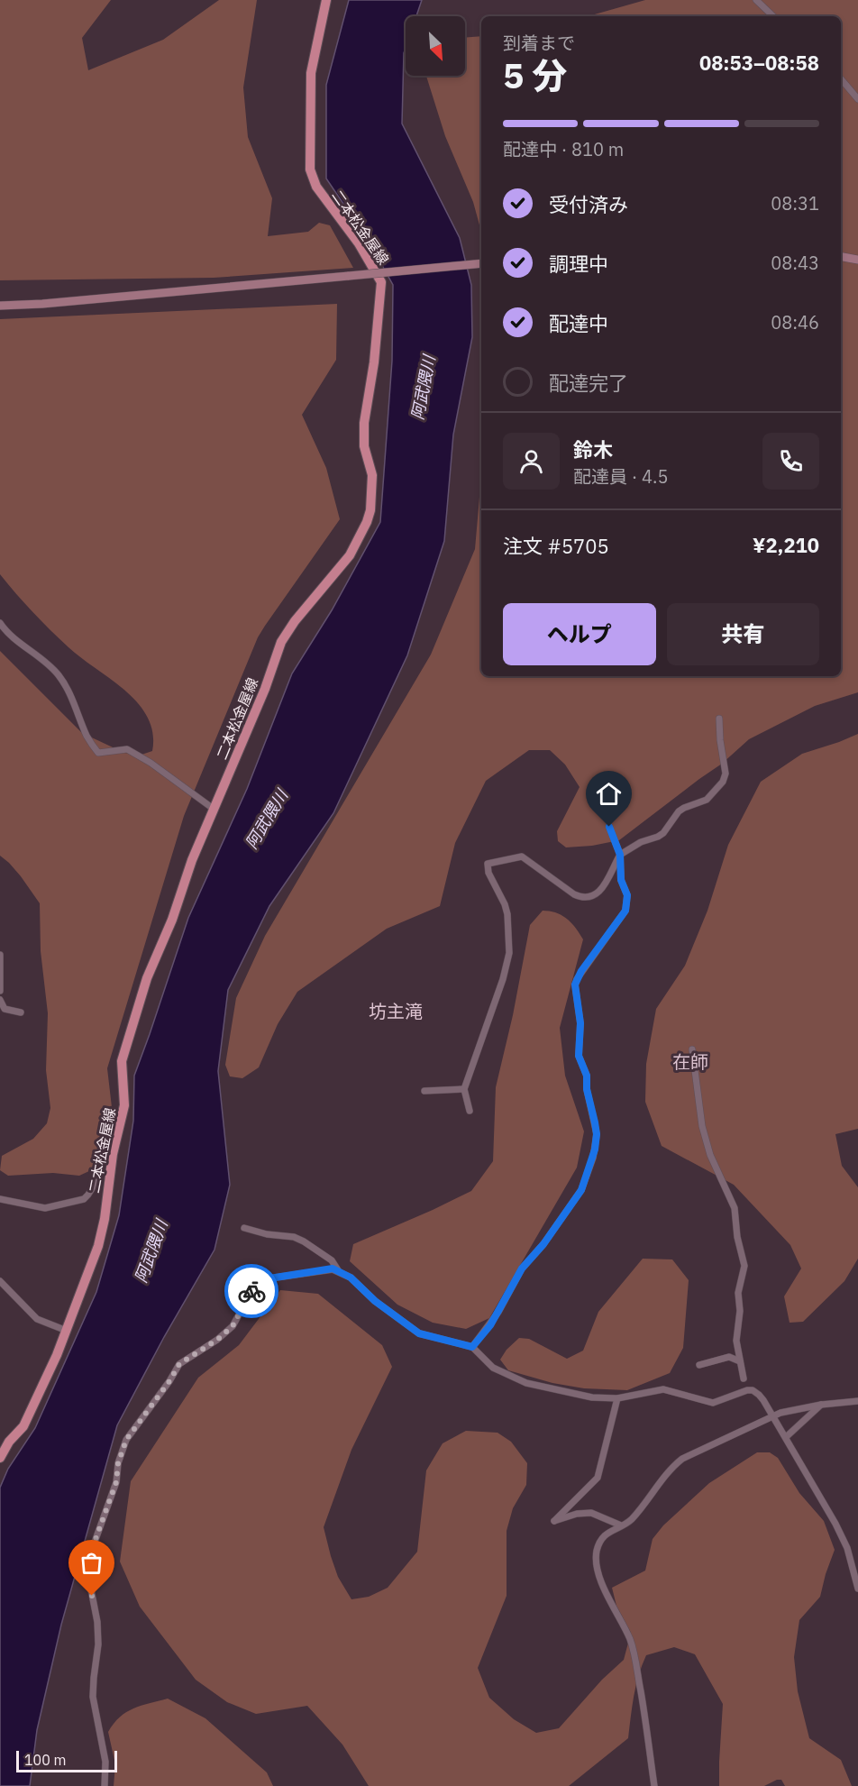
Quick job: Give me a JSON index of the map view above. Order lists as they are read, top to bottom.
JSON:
{
  "streets": {
    "main road": ["二本松金屋線"]
  },
  "districts": ["坊主滝", "在師"],
  "water": ["阿武隈川"],
  "scale_bar": "100 m",
  "north": "bottom right",
  "page": {
    "heading": ["5 分", "到着まで", "08:53–08:58"],
    "panel": [
      "鈴木",
      "配達員 · 4.5",
      "注文 #5705",
      "¥2,210"
    ],
    "bar": "配達中 · 810 m",
    "list": [
      ["受付済み", "08:31"],
      ["調理中", "08:43"],
      ["配達中", "08:46"],
      "配達完了"
    ],
    "buttons": ["ヘルプ", "共有"],
    "scale": "100 m"
  }
}
